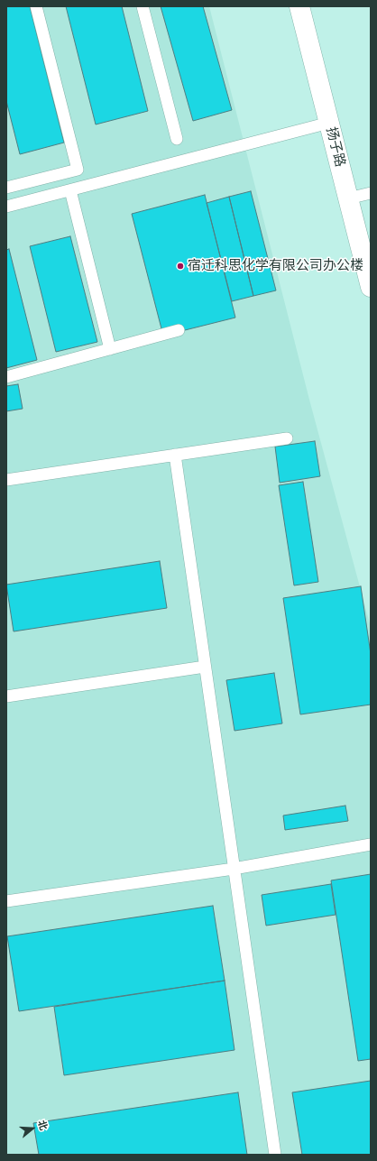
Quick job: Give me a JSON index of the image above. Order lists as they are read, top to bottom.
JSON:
{
  "streets": {
    "street": ["扬子路"]
  },
  "places": ["宿迁科思化学有限公司办公楼"],
  "north": "right"
}
